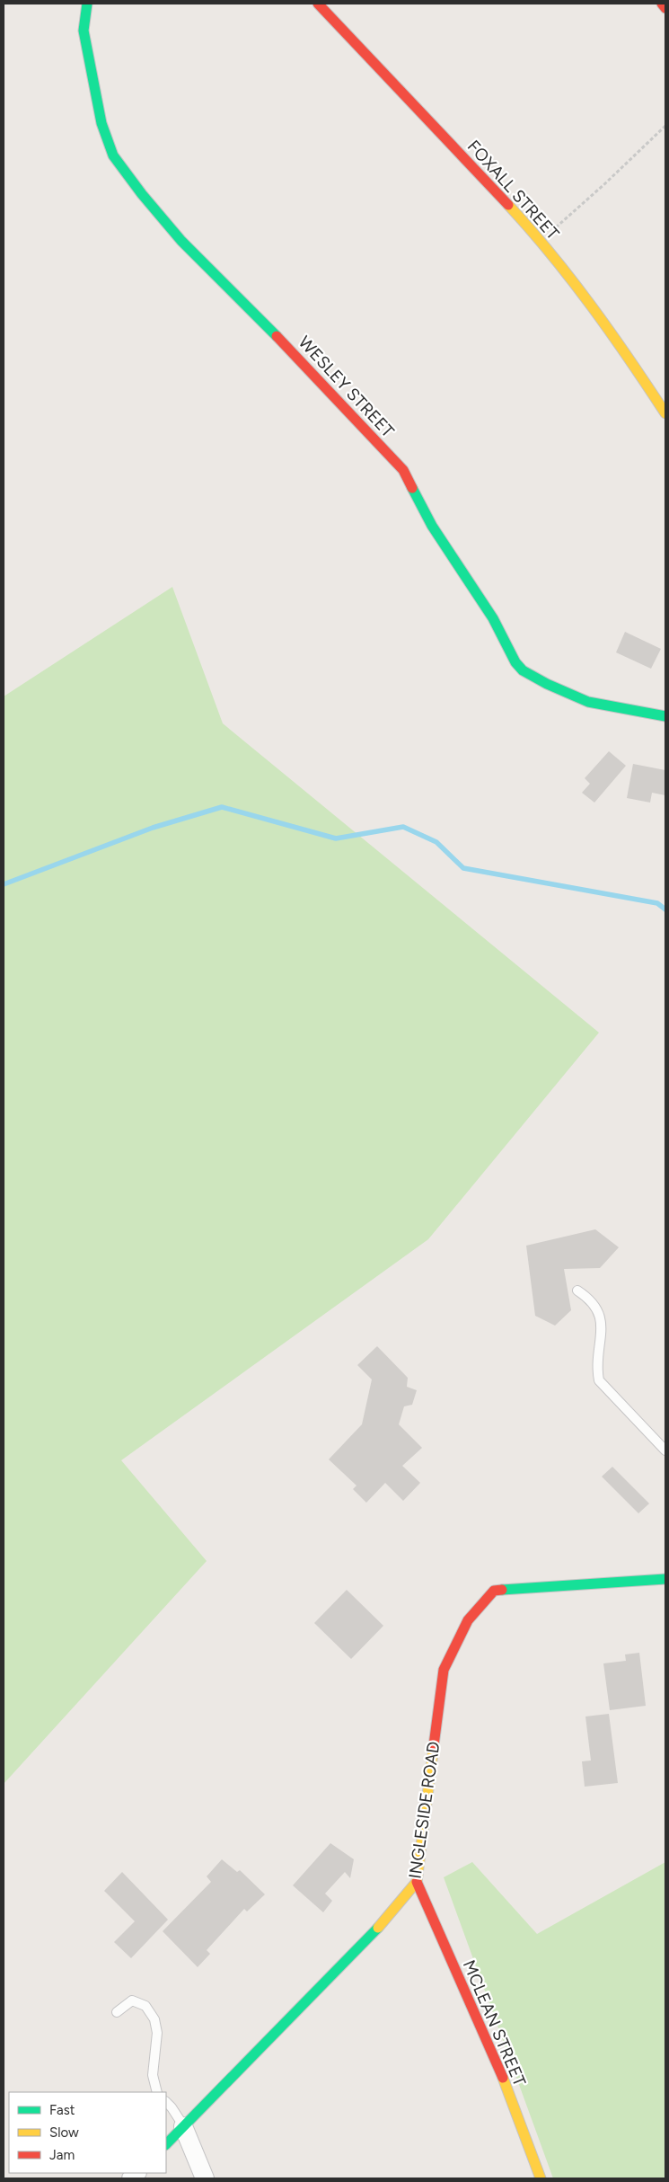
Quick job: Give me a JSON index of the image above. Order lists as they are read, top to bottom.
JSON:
{
  "streets": {
    "street": [
      "FOXALL STREET",
      "WESLEY STREET",
      "INGLESIDE ROAD",
      "MCLEAN STREET"
    ]
  },
  "crossings": [
    ["INGLESIDE ROAD", "MCLEAN STREET"]
  ],
  "legend": ["Fast", "Slow", "Jam"]
}
